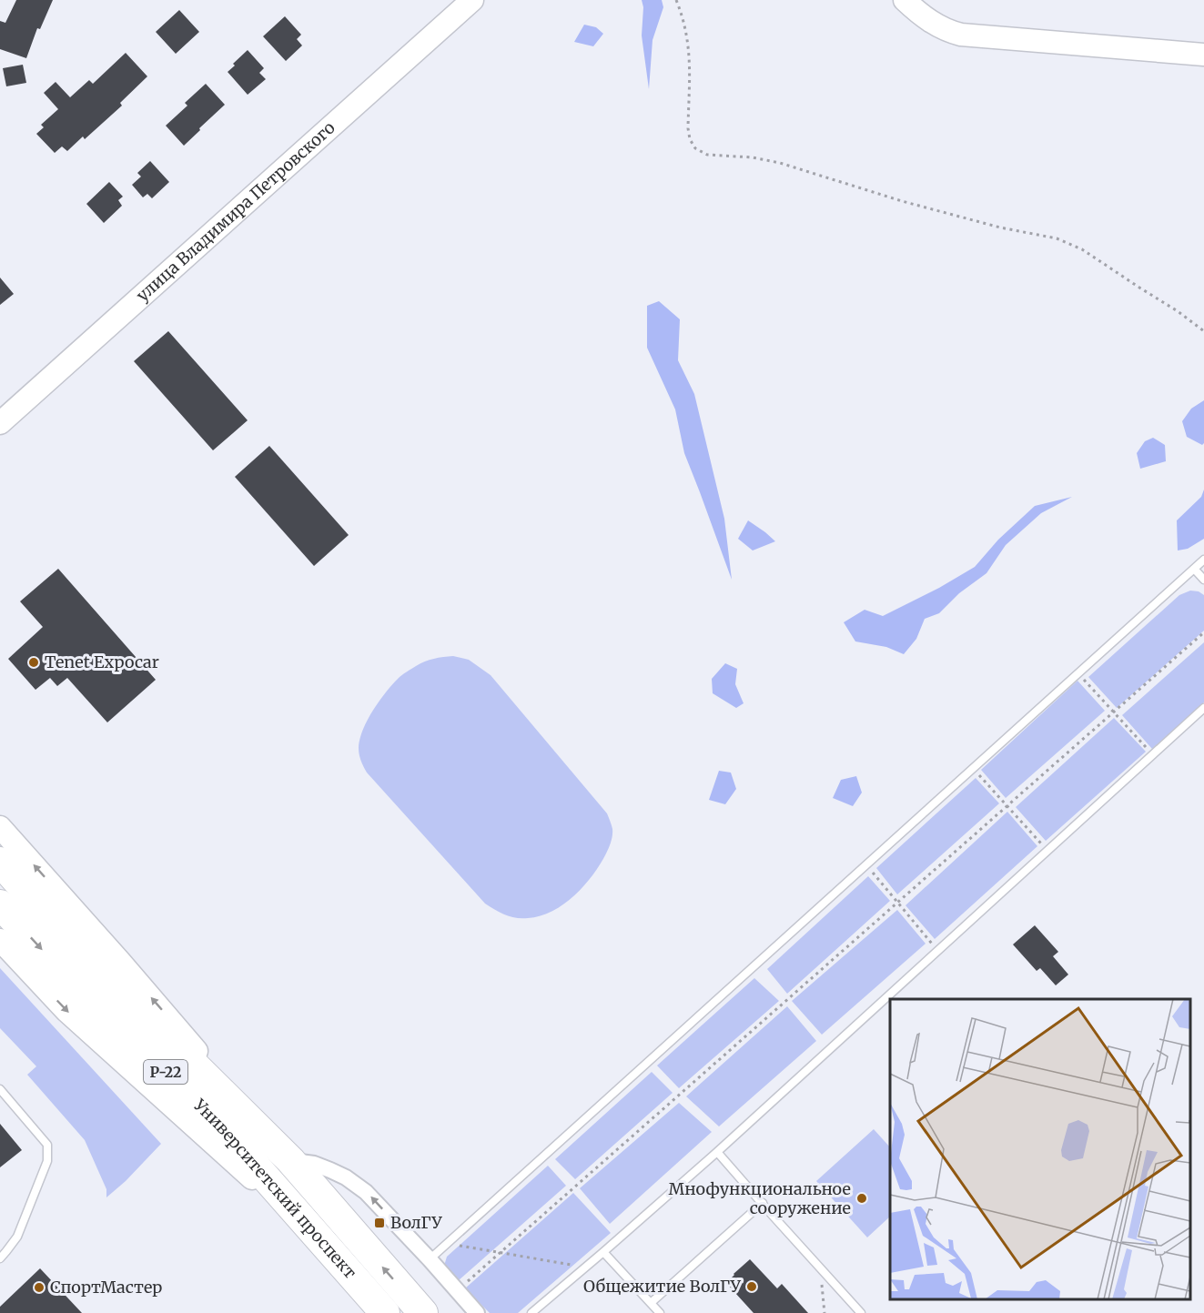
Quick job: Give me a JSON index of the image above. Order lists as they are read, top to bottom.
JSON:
{
  "streets": {
    "highway": ["Р-22", "Университетский проспект"],
    "street": ["улица Владимира Петровского"]
  },
  "places": {
    "other": [
      "Tenet Expocar",
      "Мнофункциональное сооружение",
      "Общежитие ВолГУ",
      "СпортМастер"
    ],
    "transit": ["ВолГУ"]
  }
}
